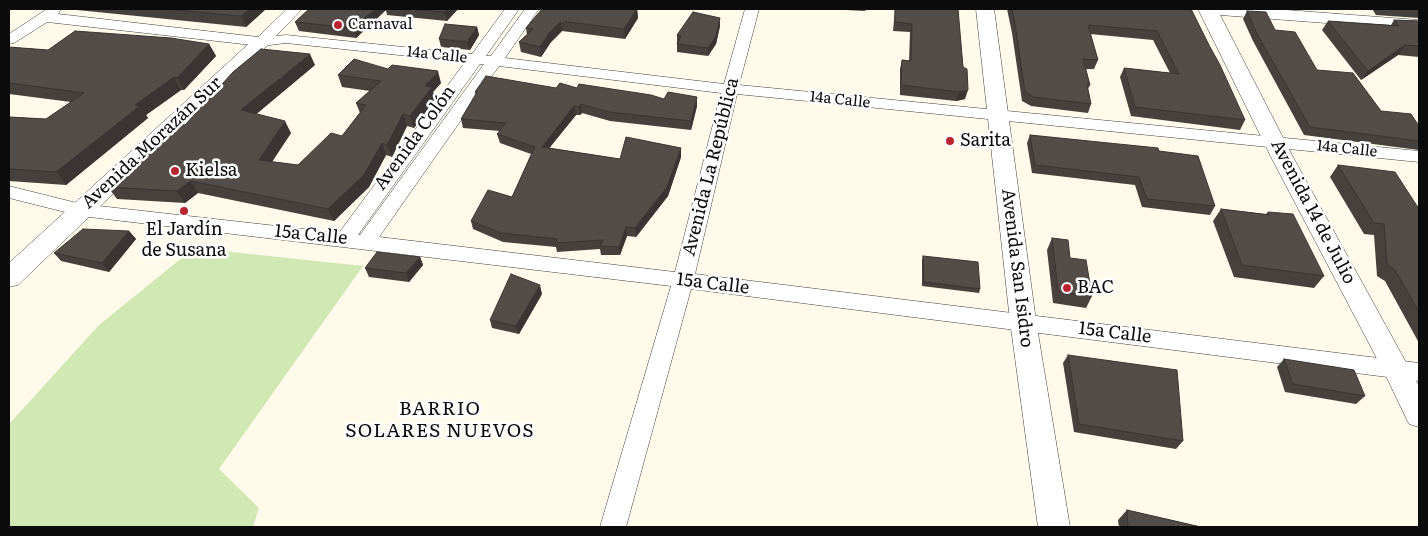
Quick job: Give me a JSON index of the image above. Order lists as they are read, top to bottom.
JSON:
{
  "streets": {
    "street": [
      "14a Calle",
      "Avenida Colón",
      "Avenida Morazán Sur",
      "Avenida La República",
      "Avenida 14 de Julio",
      "15a Calle",
      "Avenida San Isidro"
    ]
  },
  "crossings": [
    ["14a Calle", "Avenida Colón"],
    ["14a Calle", "Avenida Morazán Sur"],
    ["14a Calle", "Avenida La República"],
    ["14a Calle", "Avenida 14 de Julio"],
    ["14a Calle", "Avenida San Isidro"],
    ["Avenida Colón", "15a Calle"],
    ["Avenida Morazán Sur", "15a Calle"],
    ["Avenida La República", "15a Calle"],
    ["Avenida 14 de Julio", "15a Calle"],
    ["15a Calle", "Avenida San Isidro"]
  ],
  "districts": ["BARRIO SOLARES NUEVOS"],
  "places": [
    "Carnaval",
    "Sarita",
    "Kielsa",
    "El Jardín de Susana",
    "BAC"
  ]
}
